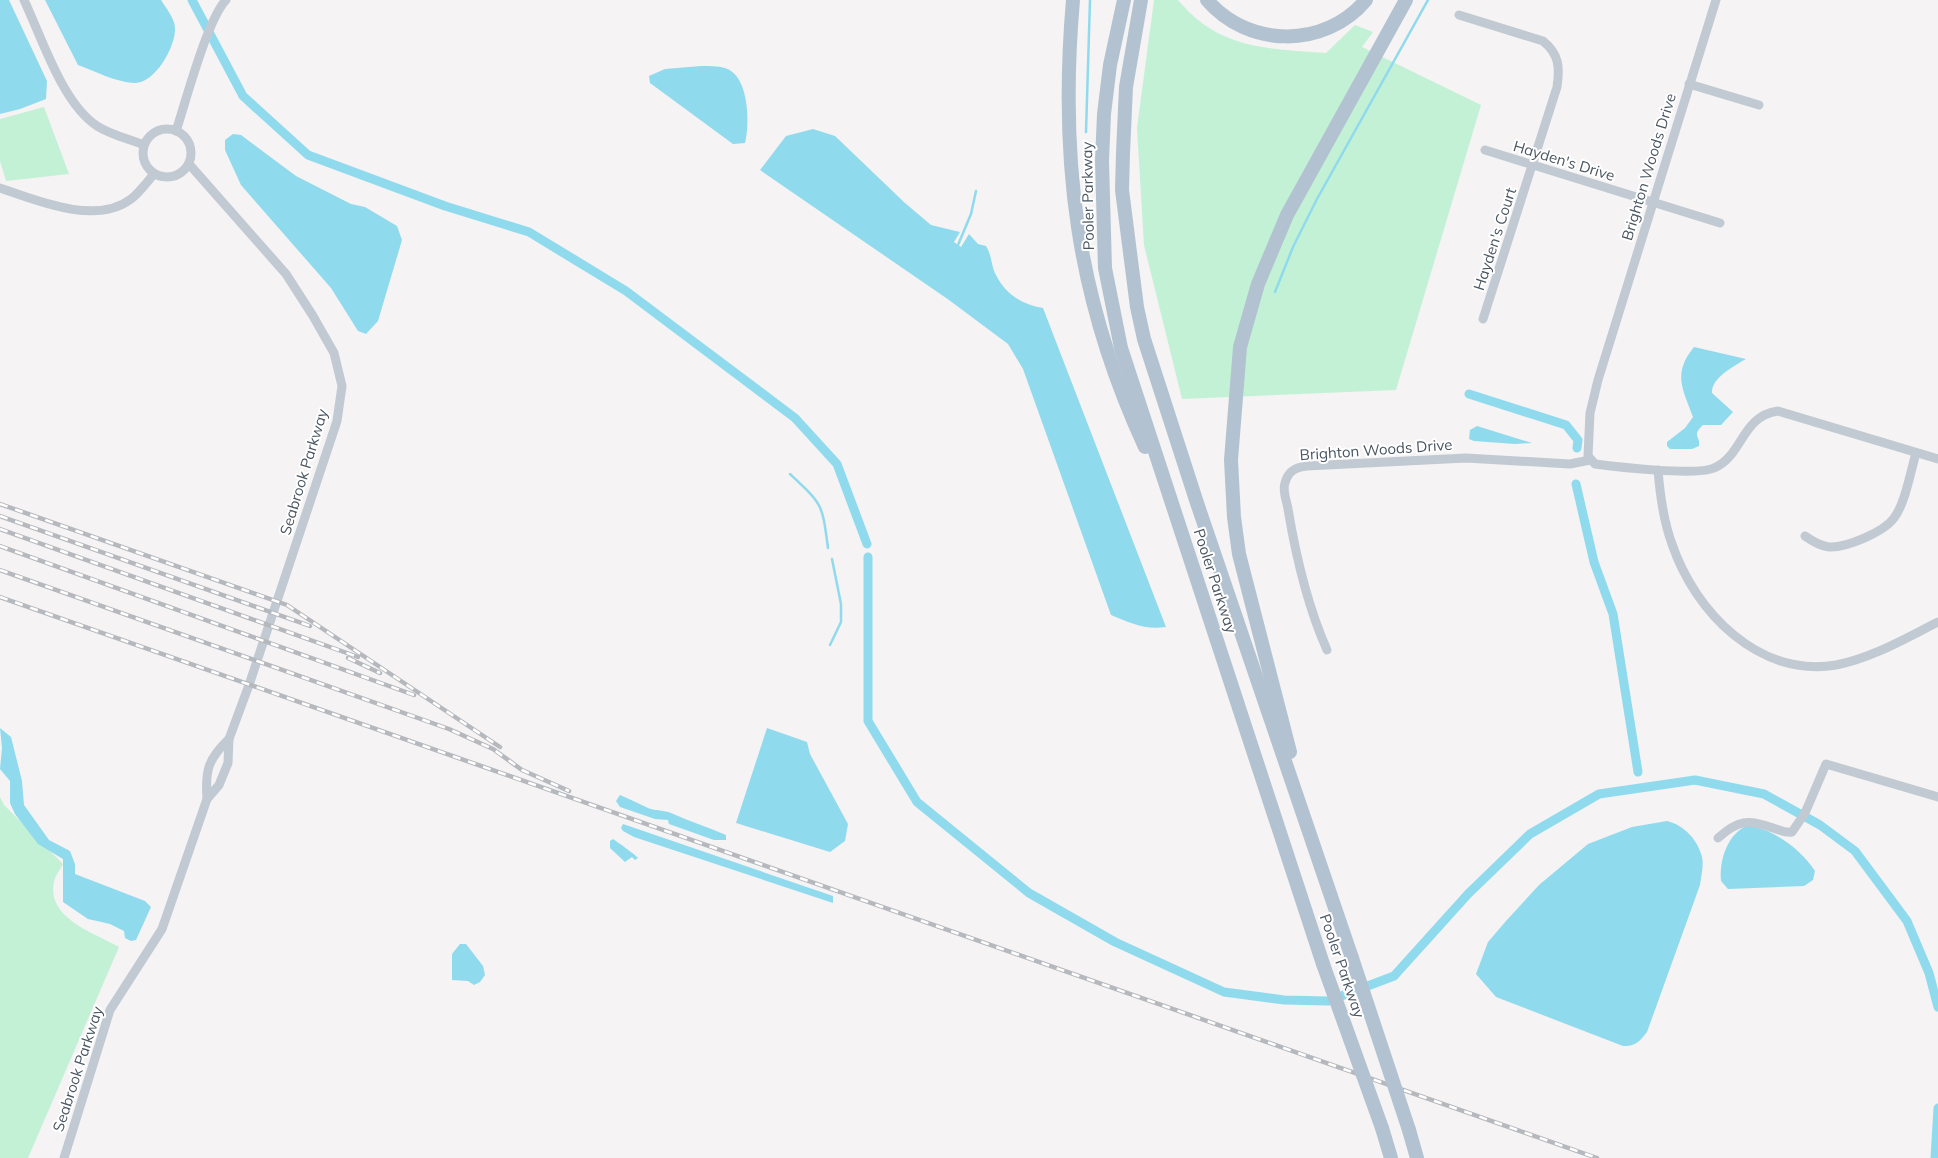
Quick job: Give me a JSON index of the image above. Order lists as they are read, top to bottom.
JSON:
{
  "streets": {
    "main road": ["Pooler Parkway"],
    "street": [
      "Hayden's Drive",
      "Brighton Woods Drive",
      "Hayden's Court",
      "Seabrook Parkway"
    ]
  },
  "crossings": [
    ["Hayden's Drive", "Brighton Woods Drive"],
    ["Hayden's Drive", "Hayden's Court"]
  ]
}
